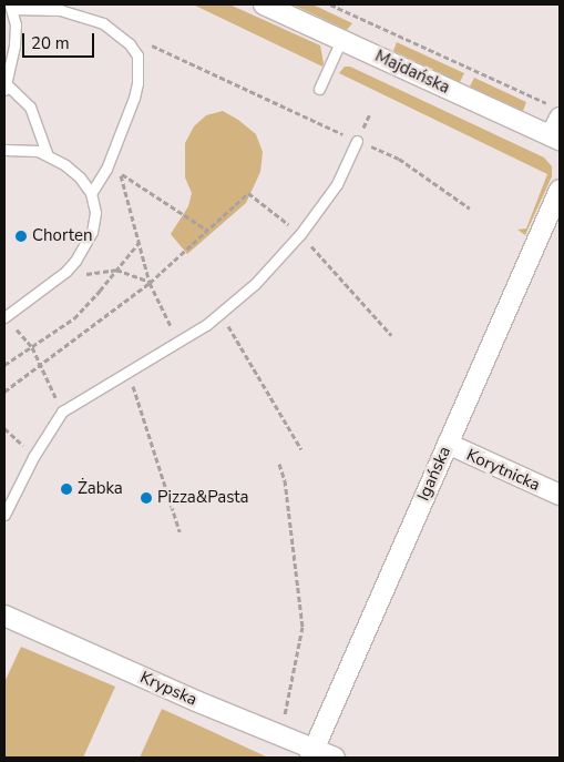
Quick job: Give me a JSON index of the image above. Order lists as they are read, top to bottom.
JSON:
{
  "streets": {
    "street": [
      "Majdańska",
      "Korytnicka",
      "Igańska",
      "Krypska"
    ]
  },
  "crossings": [
    ["Korytnicka", "Igańska"],
    ["Igańska", "Krypska"]
  ],
  "places": ["Chorten", "Żabka", "Pizza&Pasta"],
  "scale_bar": "20 m"
}
